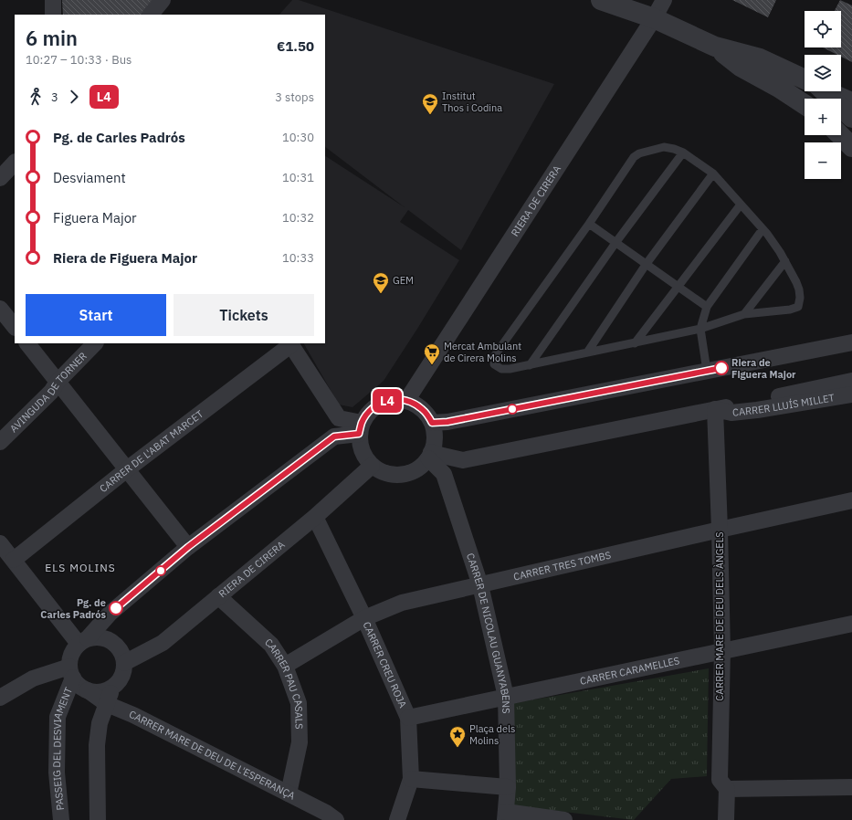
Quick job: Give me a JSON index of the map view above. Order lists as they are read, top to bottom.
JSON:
{
  "streets": {
    "street": [
      "RIERA DE CIRERA",
      "AVINGUDA DE TORNER",
      "CARRER LLUÍS MILLET",
      "CARRER DE L'ABAT MARCET",
      "CARRER TRES TOMBS",
      "CARRER MARE DE DEU DELS ÀNGELS",
      "CARRER DE NICOLAU GUANYABENS",
      "CARRER CREU ROJA",
      "CARRER CARAMELLES",
      "CARRER PAU CASALS",
      "PASSEIG DEL DESVIAMENT",
      "CARRER MARE DE DEU DE L'ESPERANÇA"
    ]
  },
  "crossings": [
    ["RIERA DE CIRERA", "CARRER DE NICOLAU GUANYABENS"],
    ["RIERA DE CIRERA", "CARRER CREU ROJA"],
    ["RIERA DE CIRERA", "CARRER PAU CASALS"],
    ["RIERA DE CIRERA", "PASSEIG DEL DESVIAMENT"],
    ["RIERA DE CIRERA", "CARRER MARE DE DEU DE L'ESPERANÇA"],
    ["CARRER LLUÍS MILLET", "CARRER MARE DE DEU DELS ÀNGELS"],
    ["CARRER TRES TOMBS", "CARRER MARE DE DEU DELS ÀNGELS"],
    ["CARRER TRES TOMBS", "CARRER DE NICOLAU GUANYABENS"],
    ["CARRER TRES TOMBS", "CARRER CREU ROJA"],
    ["CARRER TRES TOMBS", "CARRER PAU CASALS"],
    ["CARRER MARE DE DEU DELS ÀNGELS", "CARRER CARAMELLES"],
    ["CARRER DE NICOLAU GUANYABENS", "CARRER CARAMELLES"],
    ["CARRER CREU ROJA", "CARRER CARAMELLES"],
    ["CARRER PAU CASALS", "CARRER MARE DE DEU DE L'ESPERANÇA"],
    ["PASSEIG DEL DESVIAMENT", "CARRER MARE DE DEU DE L'ESPERANÇA"]
  ],
  "districts": ["ELS MOLINS"],
  "places": {
    "school or university": ["Institut Thos i Codina", "GEM"],
    "supermarket": ["Mercat Ambulant de Cirera Molins"],
    "other": ["Riera de Figuera Major", "Pg. de Carles Padrós"],
    "place": ["Plaça dels Molins"]
  },
  "lines": ["bus line L4"],
  "page": {
    "on_map": "L4",
    "map_buttons": ["+", "−"],
    "heading": ["6 min", "10:27 – 10:33 · Bus", "€1.50"],
    "legs": ["3", "L4", "3 stops"],
    "list": [
      {
        "name": "Pg. de Carles Padrós",
        "value": "10:30"
      },
      {
        "name": "Desviament",
        "value": "10:31"
      },
      {
        "name": "Figuera Major",
        "value": "10:32"
      },
      {
        "name": "Riera de Figuera Major",
        "value": "10:33"
      }
    ],
    "buttons": ["Start", "Tickets"]
  }
}
